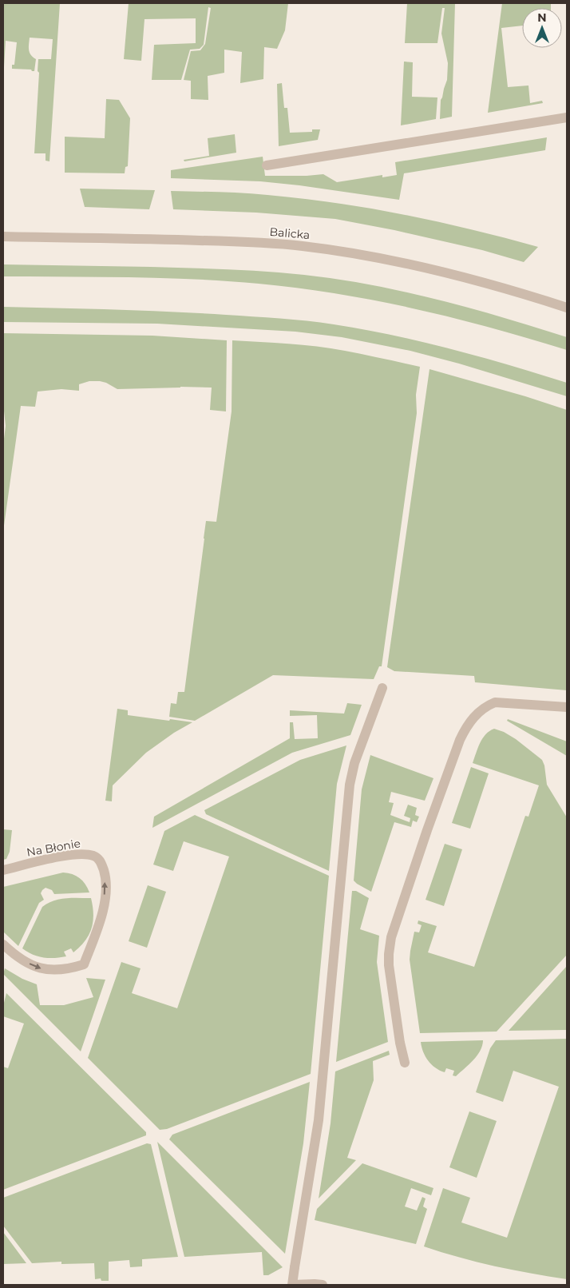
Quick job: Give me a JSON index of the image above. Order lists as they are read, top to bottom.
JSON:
{
  "streets": {
    "street": ["Balicka", "Na Błonie"]
  },
  "north": "top"
}
